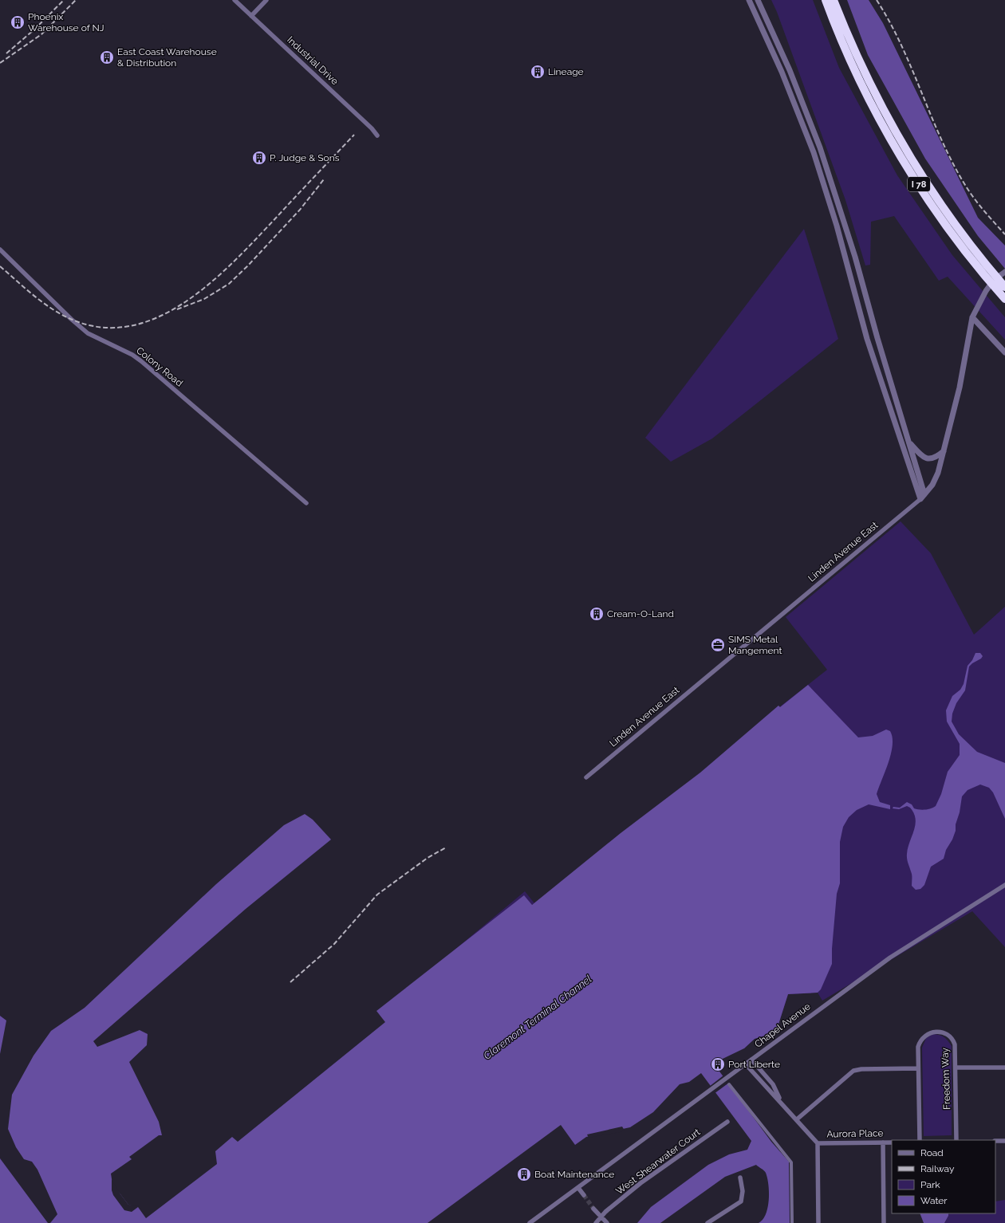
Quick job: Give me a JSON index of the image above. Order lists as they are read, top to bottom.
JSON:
{
  "streets": {
    "highway": ["I 78"],
    "street": [
      "Industrial Drive",
      "Colony Road",
      "Linden Avenue East",
      "Chapel Avenue",
      "Freedom Way",
      "Aurora Place",
      "West Shearwater Court"
    ]
  },
  "water": ["Claremont Terminal Channel"],
  "places": {
    "building": [
      "Phoenix Warehouse of NJ",
      "East Coast Warehouse & Distribution",
      "Lineage",
      "P. Judge & Sons",
      "Cream-O-Land",
      "Port Liberte",
      "Boat Maintenance"
    ],
    "office": ["SIMS Metal Mangement"]
  },
  "legend": [
    "Road",
    "Railway",
    "Park",
    "Water"
  ]
}
